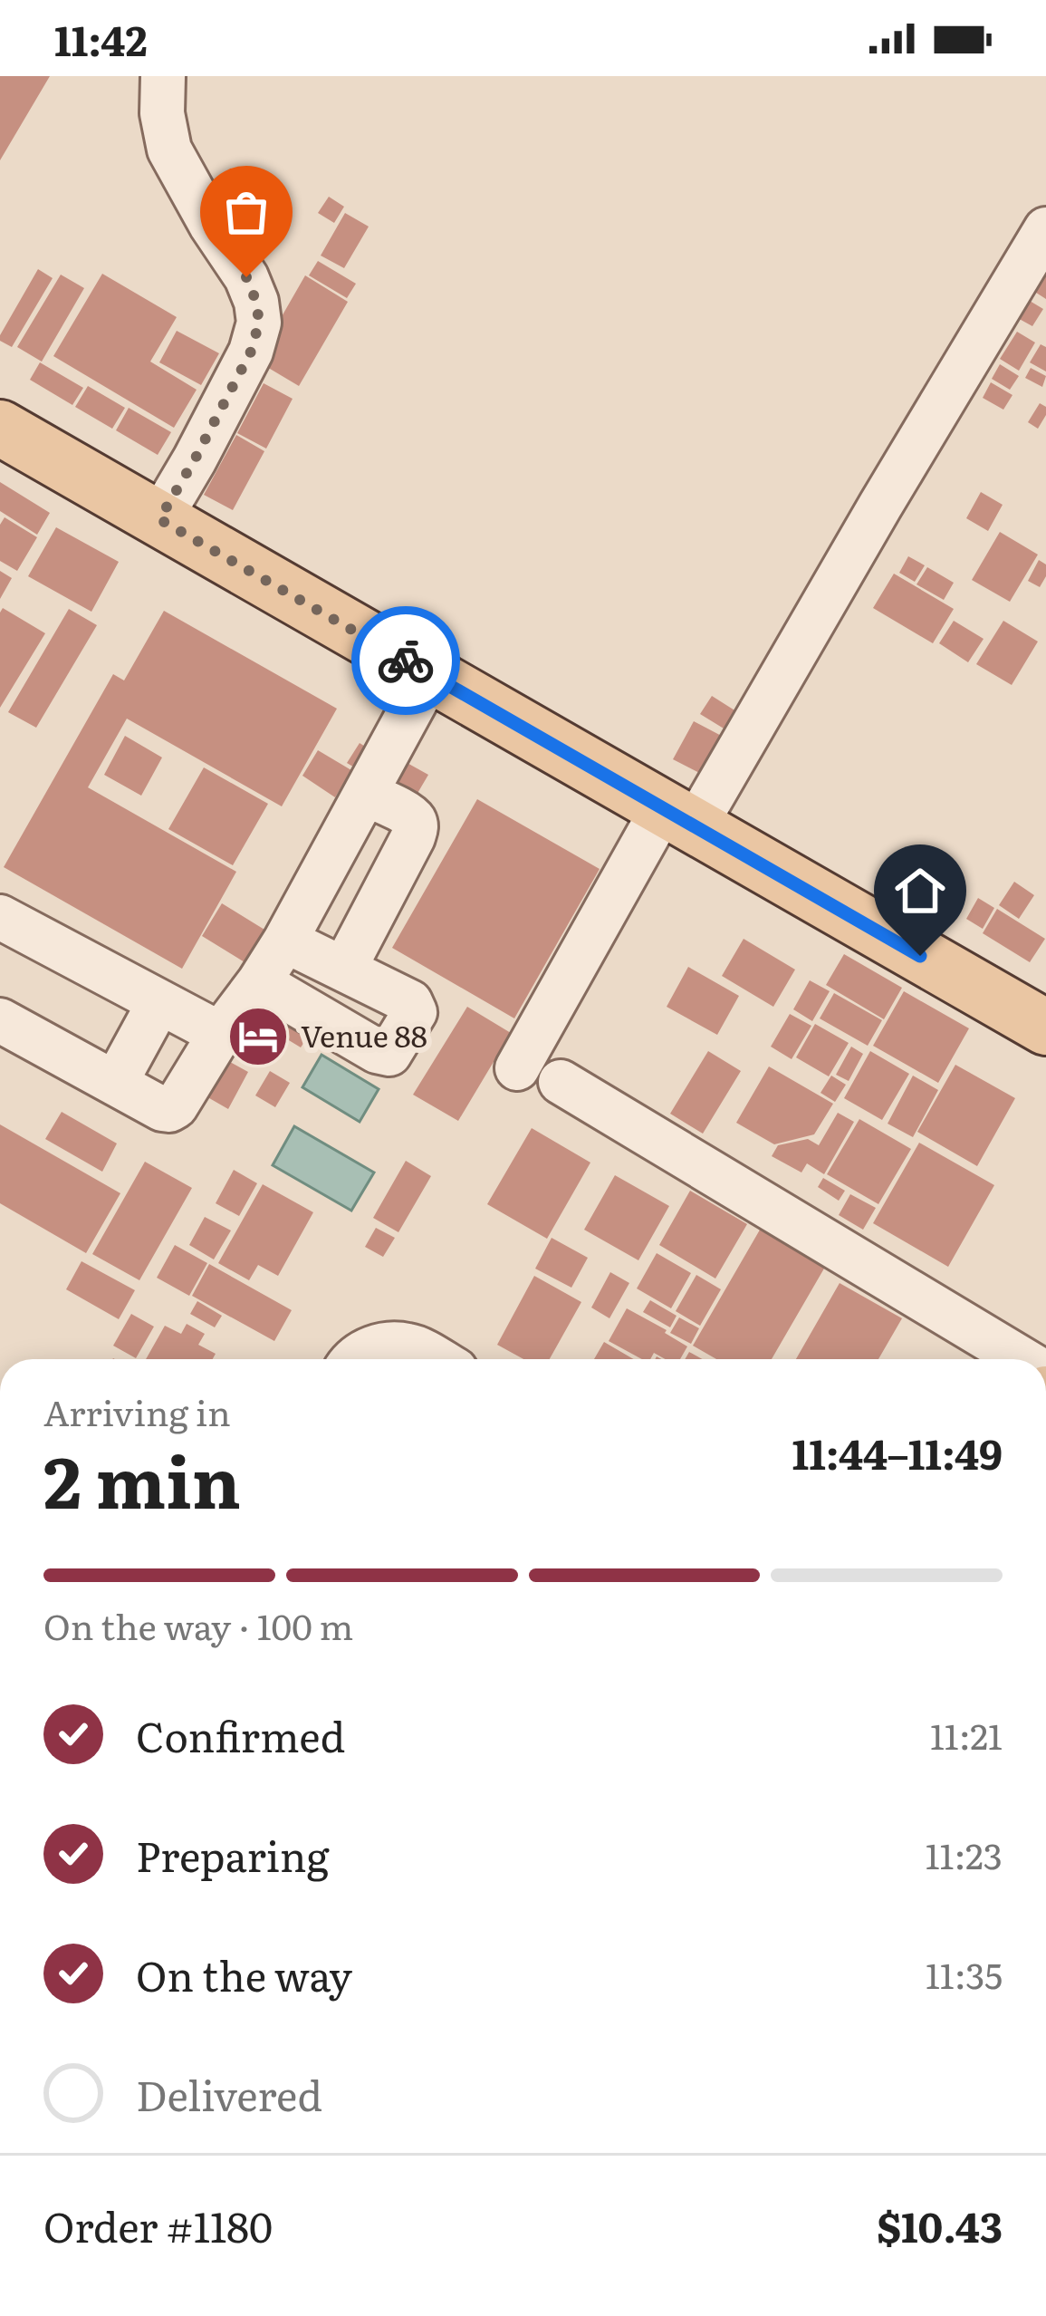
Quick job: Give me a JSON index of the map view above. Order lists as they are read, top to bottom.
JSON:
{
  "places": {
    "hotel": ["Venue 88"]
  },
  "page": {
    "status": "11:42",
    "heading": ["2 min", "Arriving in", "11:44–11:49"],
    "panel": ["Order #1180", "$10.43"],
    "bar": "On the way · 100 m",
    "list": [
      ["Confirmed", "11:21"],
      ["Preparing", "11:23"],
      ["On the way", "11:35"],
      "Delivered"
    ]
  }
}
